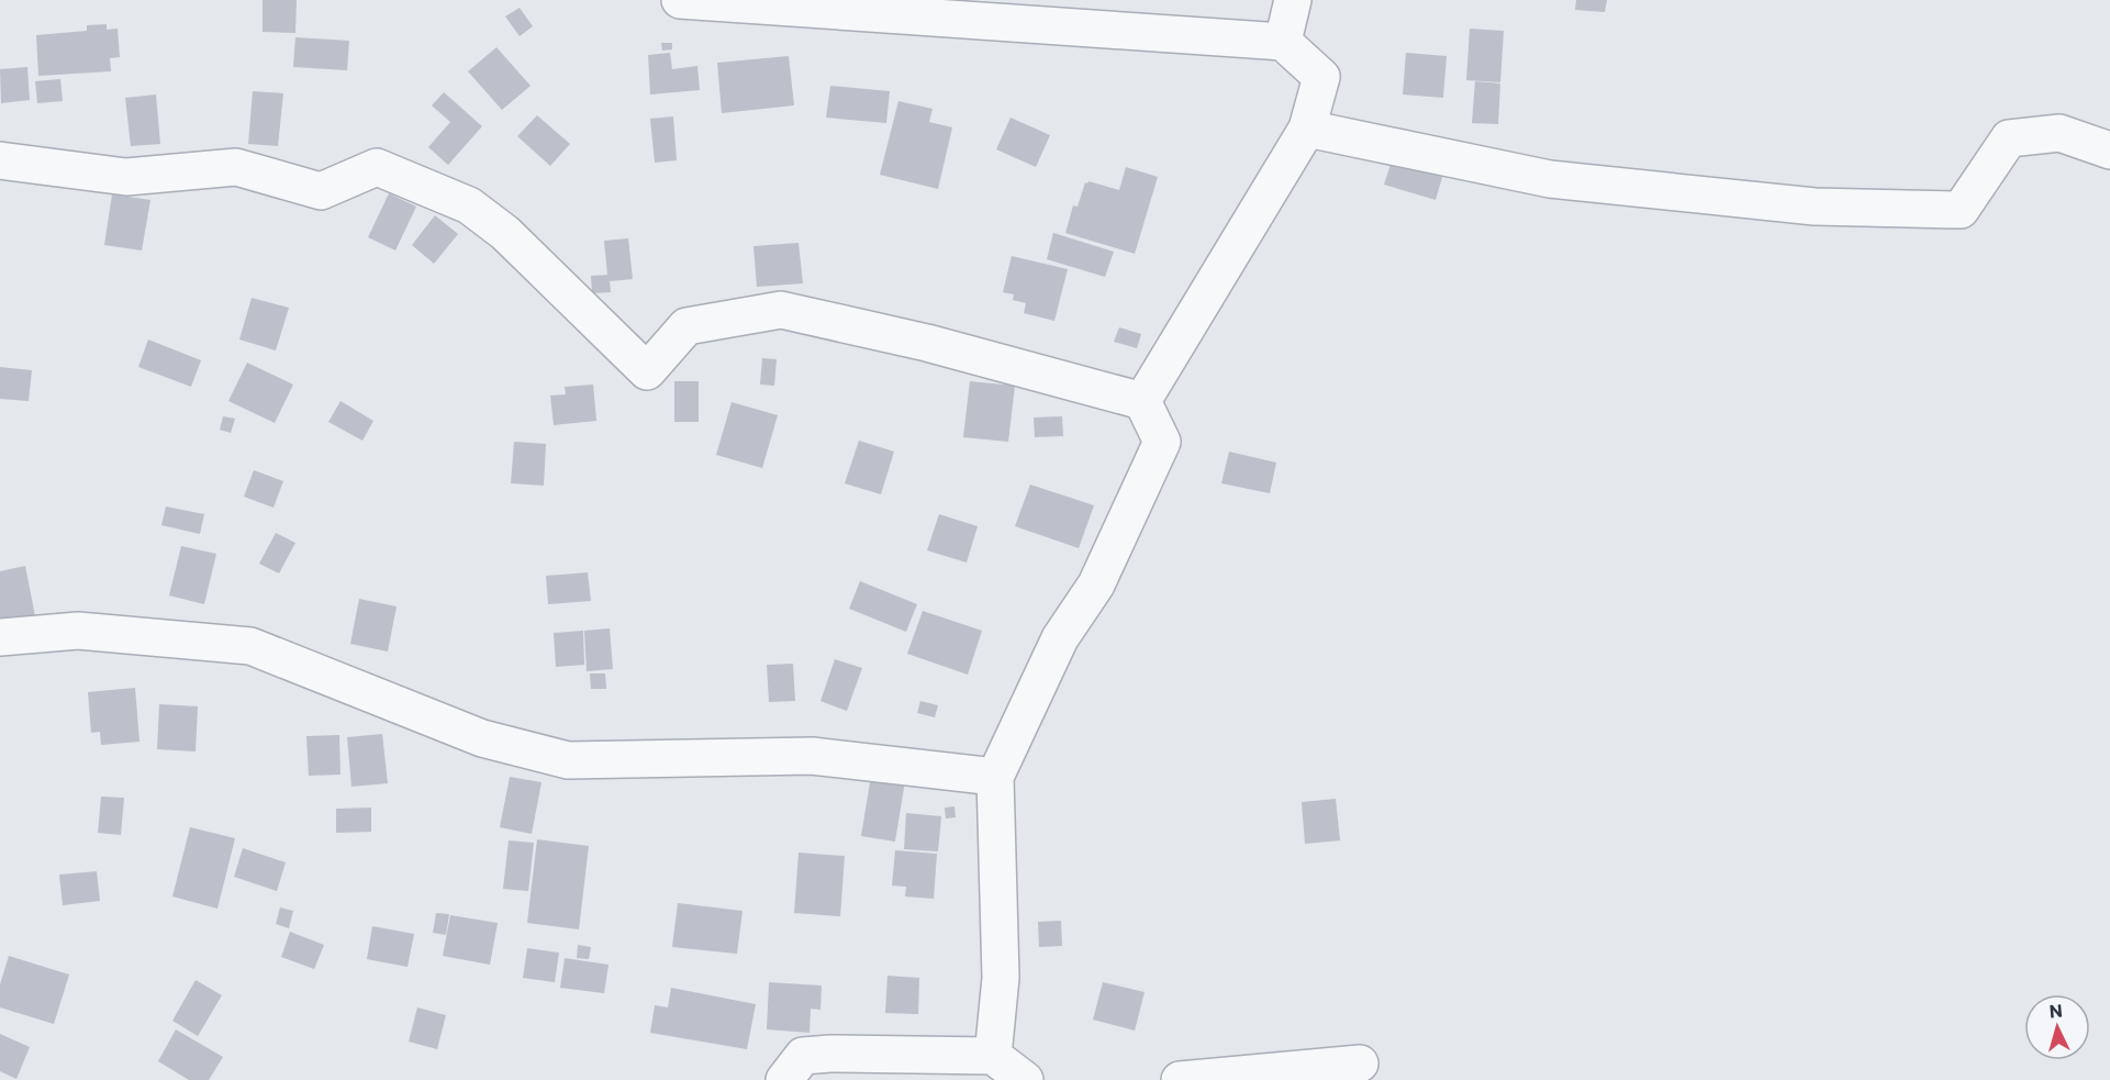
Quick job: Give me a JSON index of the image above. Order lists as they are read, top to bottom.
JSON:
{
  "north": "top"
}
